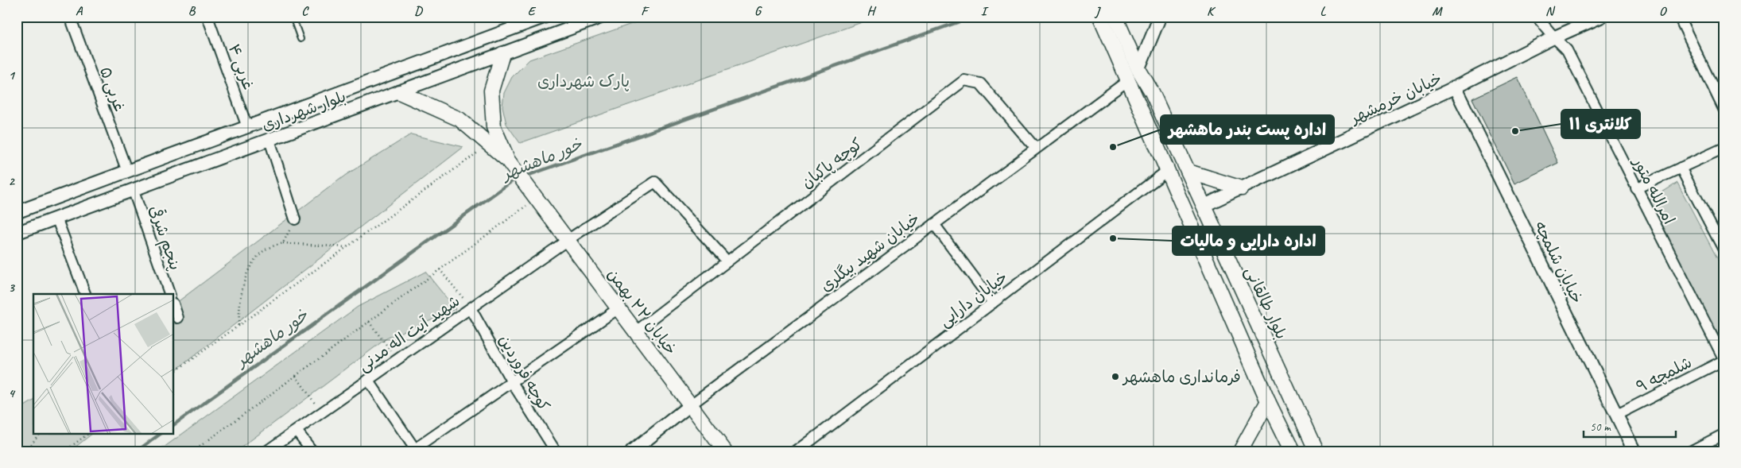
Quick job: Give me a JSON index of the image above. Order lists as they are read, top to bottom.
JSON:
{
  "streets": {
    "main road": ["بلوار طالقانی", "خیابان ۲۲ بهمن"],
    "street": [
      "۴ غربی",
      "۵ غربی",
      "خیابان خرمشهر",
      "بلوار شهرداری",
      "کوچه پاکبان",
      "امرالله متور",
      "پنجم شرقی",
      "خیابان شهید بیگلری",
      "خیابان شلمچه",
      "خیابان دارایی",
      "شهید آیت اله مدنی",
      "کوچه فروردین",
      "شلمچه ۹"
    ]
  },
  "crossings": [
    ["۴ غربی", "بلوار شهرداری"],
    ["۵ غربی", "بلوار شهرداری"],
    ["خیابان خرمشهر", "امرالله متور"],
    ["خیابان خرمشهر", "خیابان شلمچه"],
    ["خیابان خرمشهر", "بلوار طالقانی"],
    ["بلوار شهرداری", "پنجم شرقی"],
    ["کوچه پاکبان", "خیابان شهید بیگلری"],
    ["کوچه پاکبان", "خیابان ۲۲ بهمن"],
    ["کوچه پاکبان", "شهید آیت اله مدنی"],
    ["امرالله متور", "شلمچه ۹"],
    ["خیابان شهید بیگلری", "خیابان ۲۲ بهمن"],
    ["خیابان شلمچه", "شلمچه ۹"],
    ["خیابان ۲۲ بهمن", "شهید آیت اله مدنی"],
    ["شهید آیت اله مدنی", "کوچه فروردین"]
  ],
  "water": ["خور ماهشهر"],
  "parks": ["پارک شهرداری"],
  "places": [
    "کلانتری ۱۱",
    "اداره پست بندر ماهشهر",
    "اداره دارایی و مالیات",
    "فرمانداری ماهشهر"
  ],
  "scale_bar": "50 m",
  "grid": {
    "columns": [
      "A",
      "B",
      "C",
      "D",
      "E",
      "F",
      "G",
      "H",
      "I",
      "J",
      "K",
      "L",
      "M",
      "N",
      "O"
    ],
    "rows": [
      "1",
      "2",
      "3",
      "4"
    ]
  }
}
